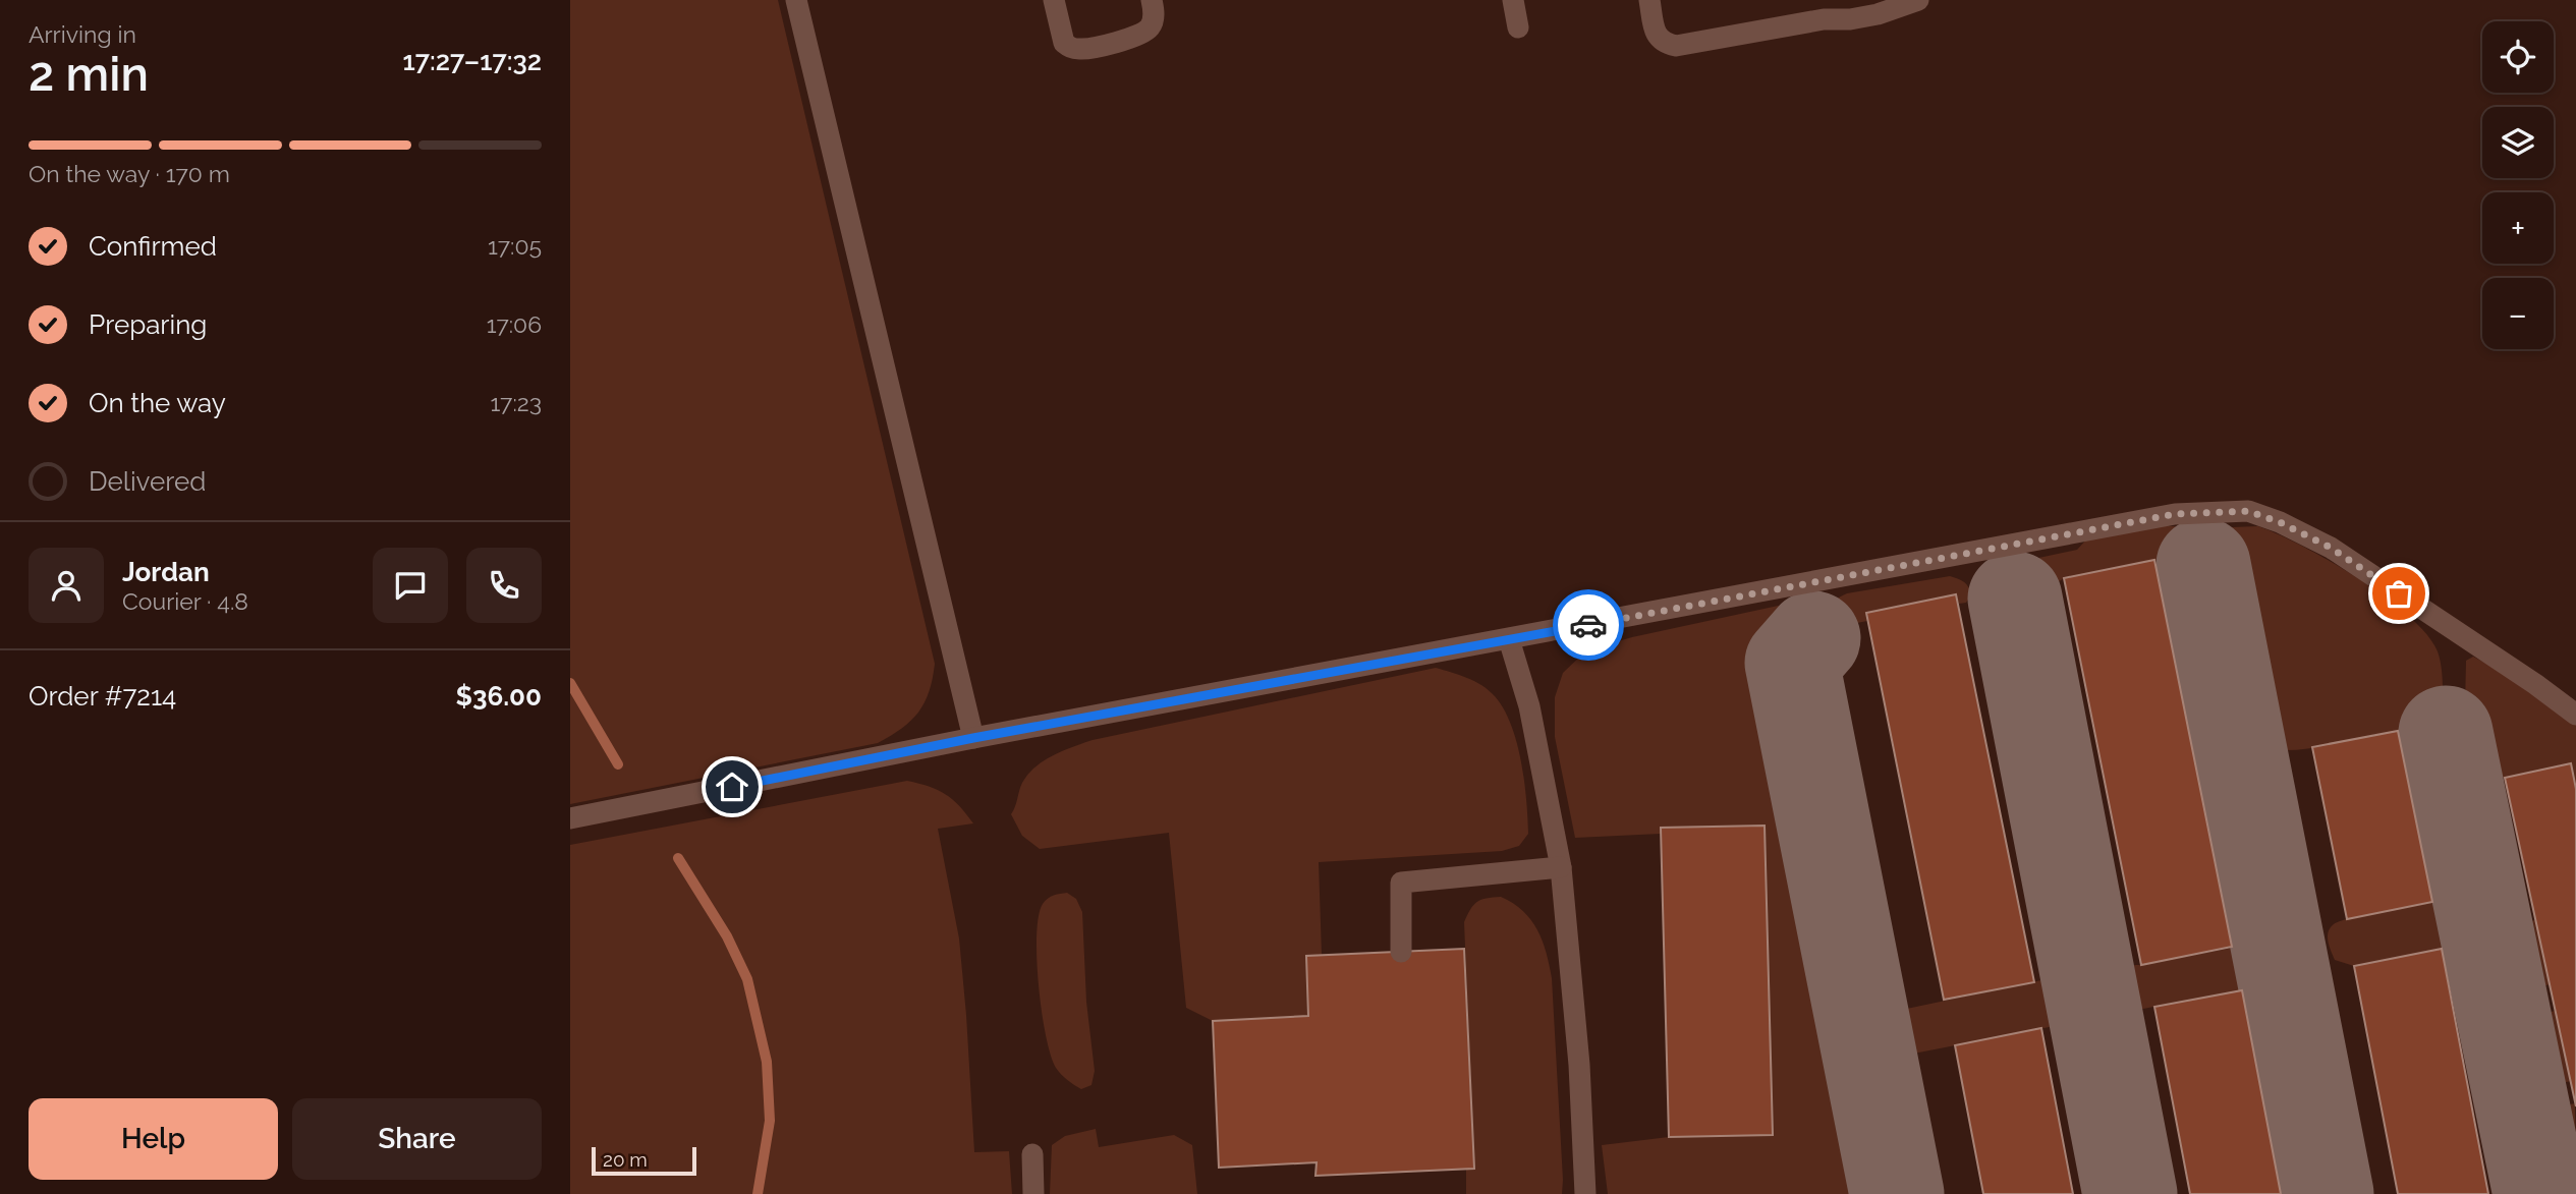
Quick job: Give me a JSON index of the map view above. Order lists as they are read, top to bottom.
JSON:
{
  "scale_bar": "20 m",
  "page": {
    "heading": ["2 min", "Arriving in", "17:27–17:32"],
    "panel": [
      "Jordan",
      "Courier · 4.8",
      "Order #7214",
      "$36.00"
    ],
    "map_buttons": ["+", "−"],
    "bar": "On the way · 170 m",
    "list": [
      ["Confirmed", "17:05"],
      ["Preparing", "17:06"],
      ["On the way", "17:23"],
      "Delivered"
    ],
    "buttons": ["Help", "Share"],
    "scale": "20 m"
  }
}
